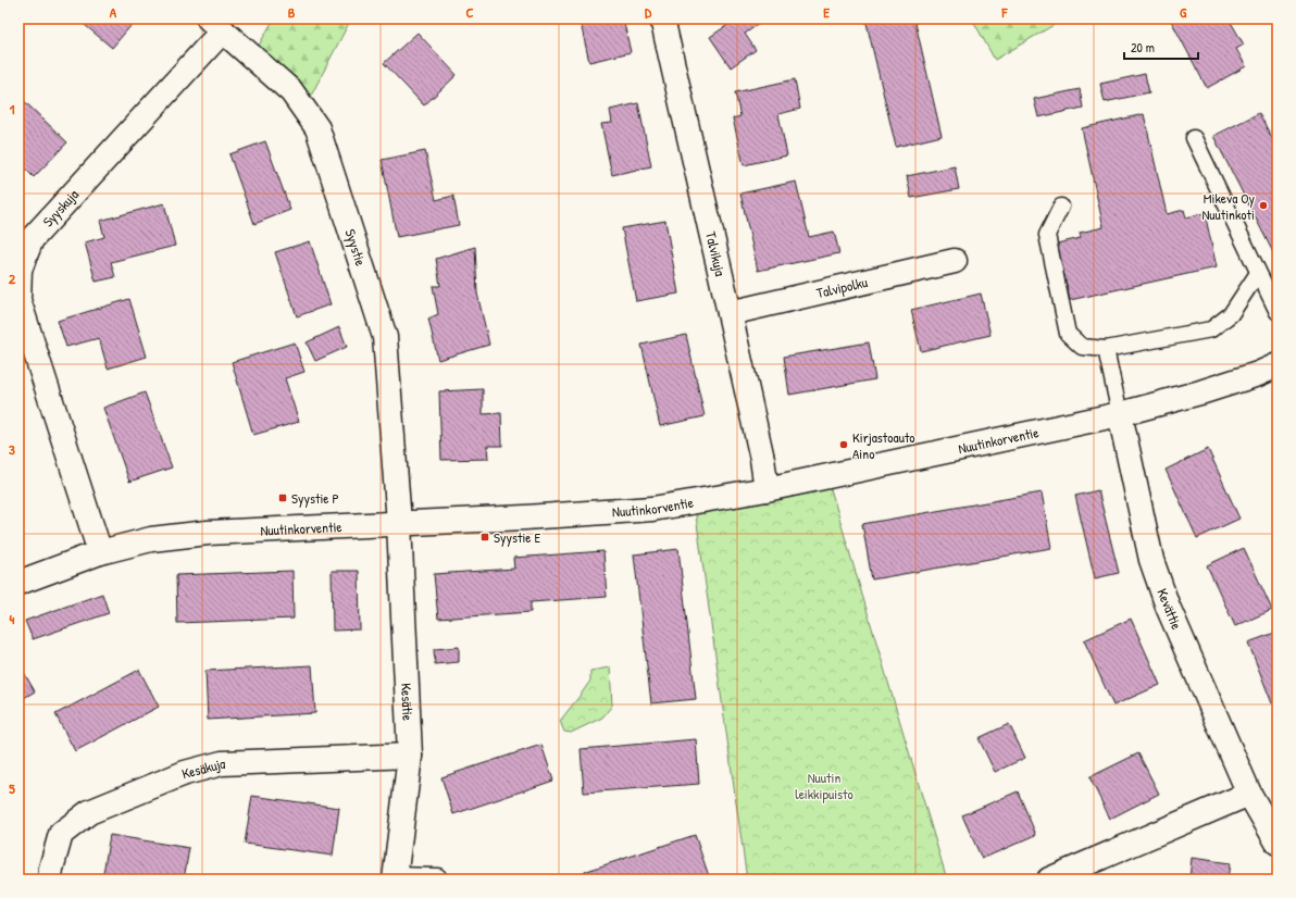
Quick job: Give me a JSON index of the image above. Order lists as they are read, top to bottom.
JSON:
{
  "streets": {
    "street": [
      "Syyskuja",
      "Syystie",
      "Talvikuja",
      "Talvipolku",
      "Nuutinkorventie",
      "Kevättie",
      "Kesätie",
      "Kesäkuja"
    ]
  },
  "crossings": [
    ["Syyskuja", "Syystie"],
    ["Syyskuja", "Nuutinkorventie"],
    ["Syystie", "Nuutinkorventie"],
    ["Syystie", "Kesätie"],
    ["Talvikuja", "Talvipolku"],
    ["Talvikuja", "Nuutinkorventie"],
    ["Nuutinkorventie", "Kevättie"],
    ["Nuutinkorventie", "Kesätie"],
    ["Kesätie", "Kesäkuja"]
  ],
  "parks": ["Nuutin leikkipuisto"],
  "places": {
    "other": ["Mikeva Oy Nuutinkoti", "Kirjastoauto Aino"],
    "transit": ["Syystie P", "Syystie E"]
  },
  "scale_bar": "20 m",
  "grid": {
    "columns": [
      "A",
      "B",
      "C",
      "D",
      "E",
      "F",
      "G"
    ],
    "rows": [
      "1",
      "2",
      "3",
      "4",
      "5"
    ]
  }
}
